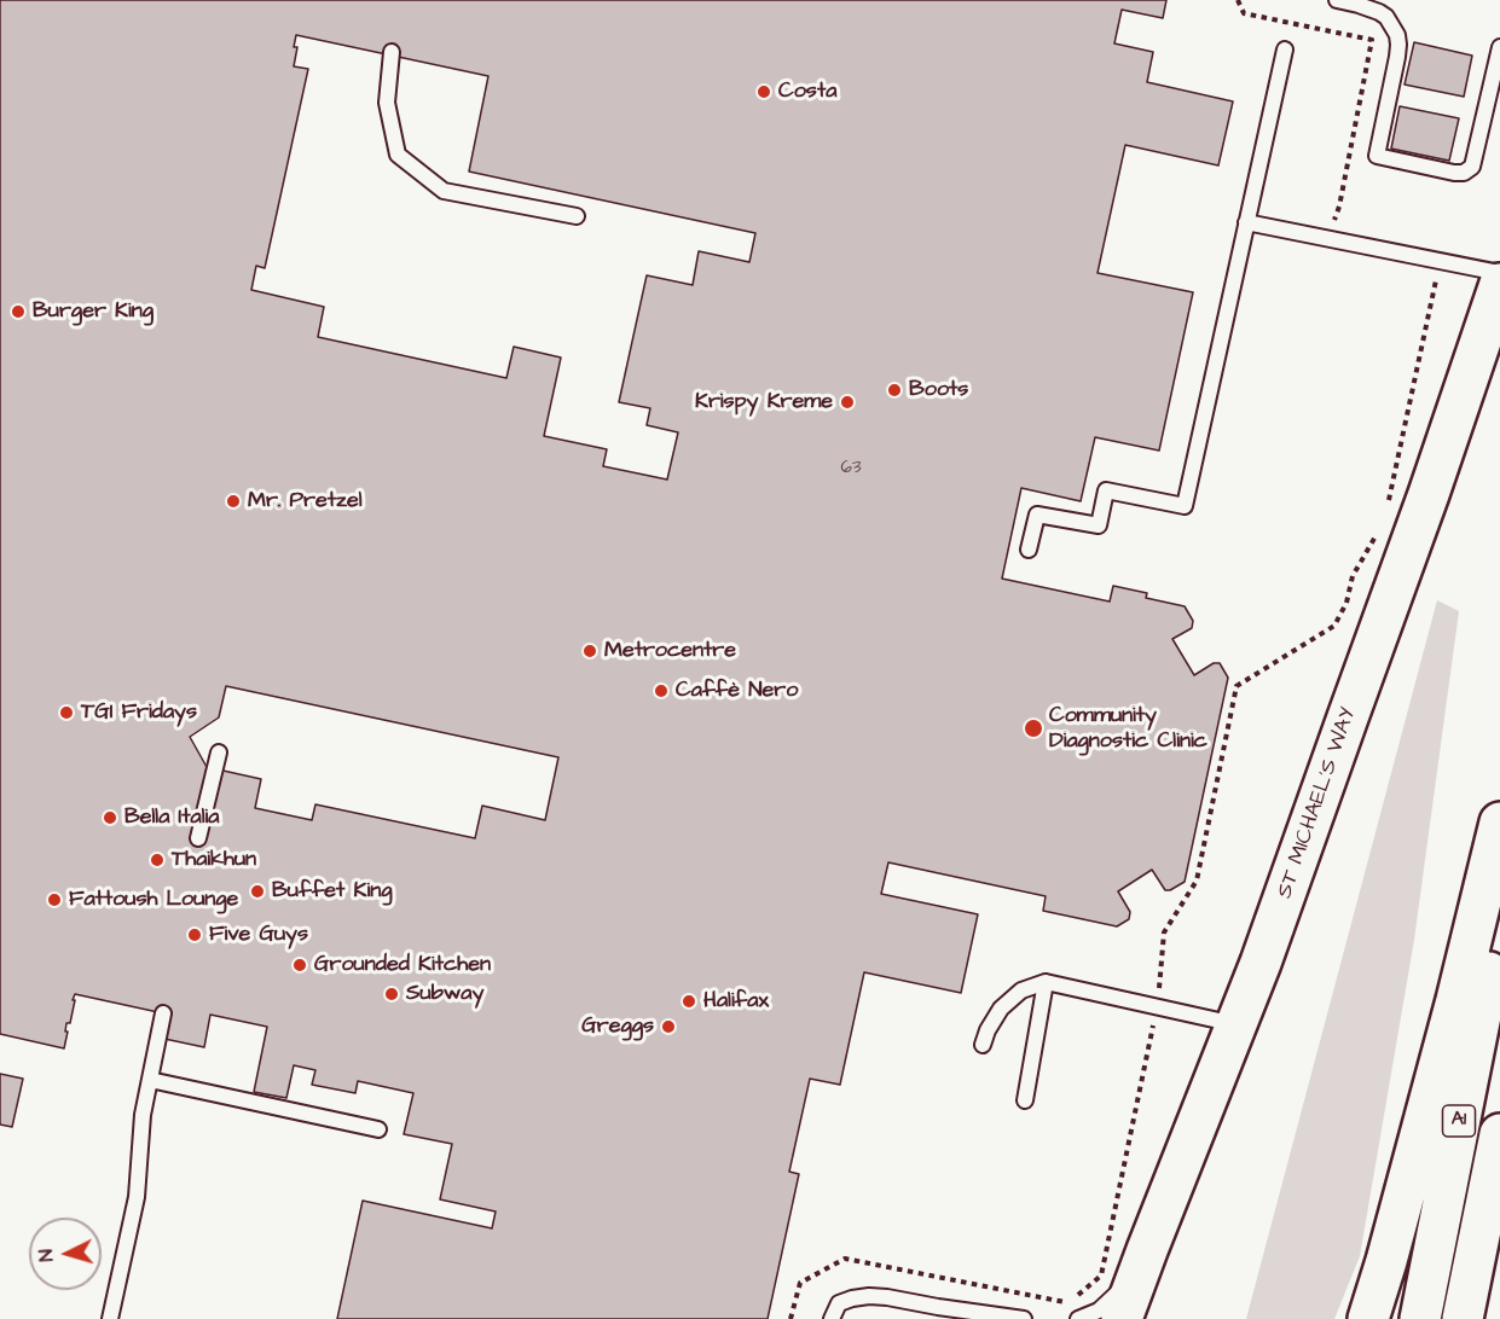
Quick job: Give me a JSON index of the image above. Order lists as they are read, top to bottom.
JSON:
{
  "streets": {
    "main road": ["ST MICHAEL'S WAY", "A1"]
  },
  "places": [
    "Costa",
    "Burger King",
    "Boots",
    "Krispy Kreme",
    "Mr. Pretzel",
    "Metrocentre",
    "Caffè Nero",
    "TGI Fridays",
    "Community Diagnostic Clinic",
    "Bella Italia",
    "Thaikhun",
    "Buffet King",
    "Fattoush Lounge",
    "Five Guys",
    "Grounded Kitchen",
    "Subway",
    "Halifax",
    "Greggs"
  ],
  "house_numbers": ["63"],
  "north": "left"
}
